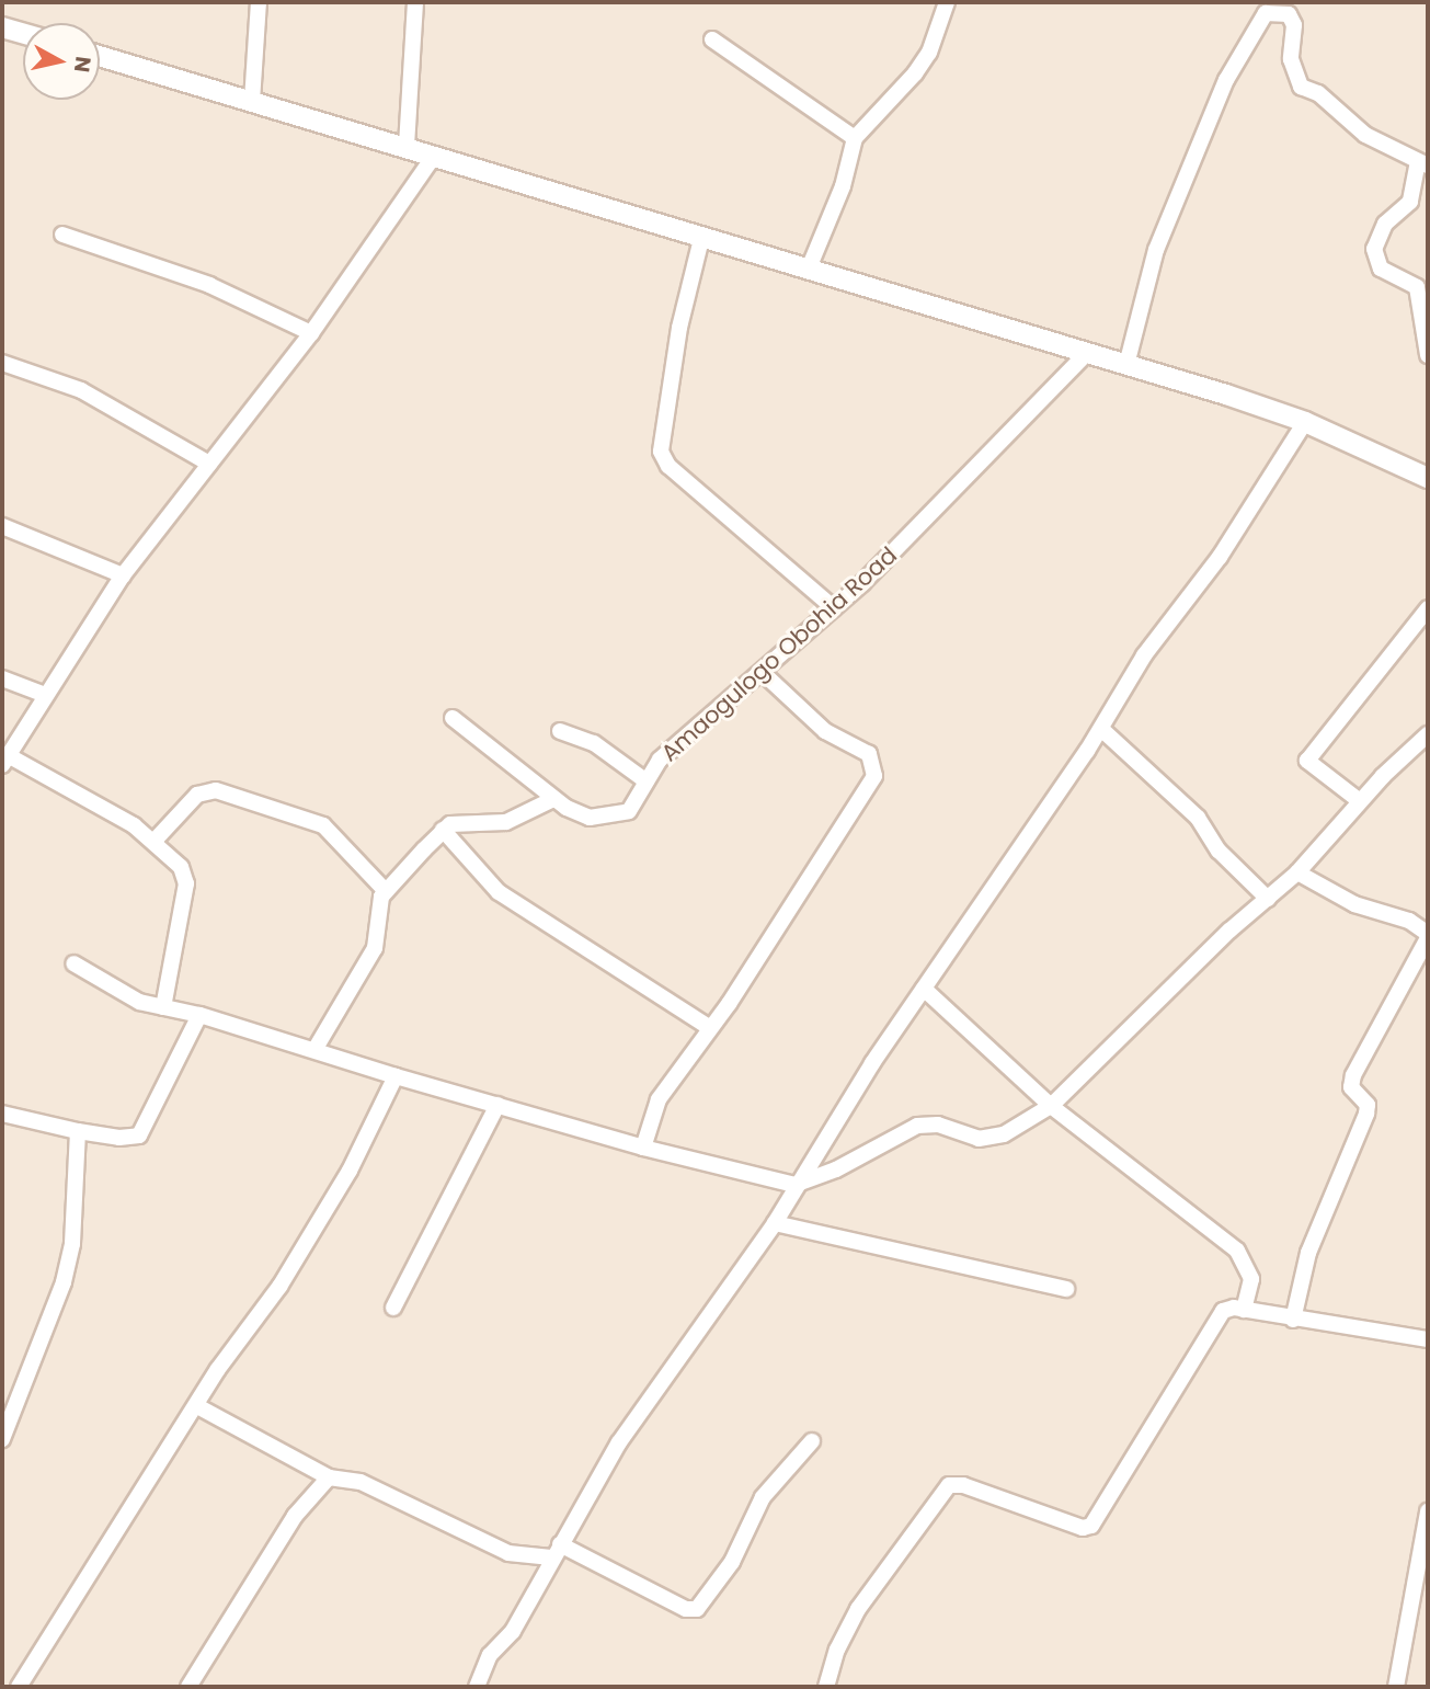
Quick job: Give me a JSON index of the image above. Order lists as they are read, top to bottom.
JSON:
{
  "streets": {
    "street": ["Amaogulogo Obohia Road"]
  },
  "north": "right"
}
